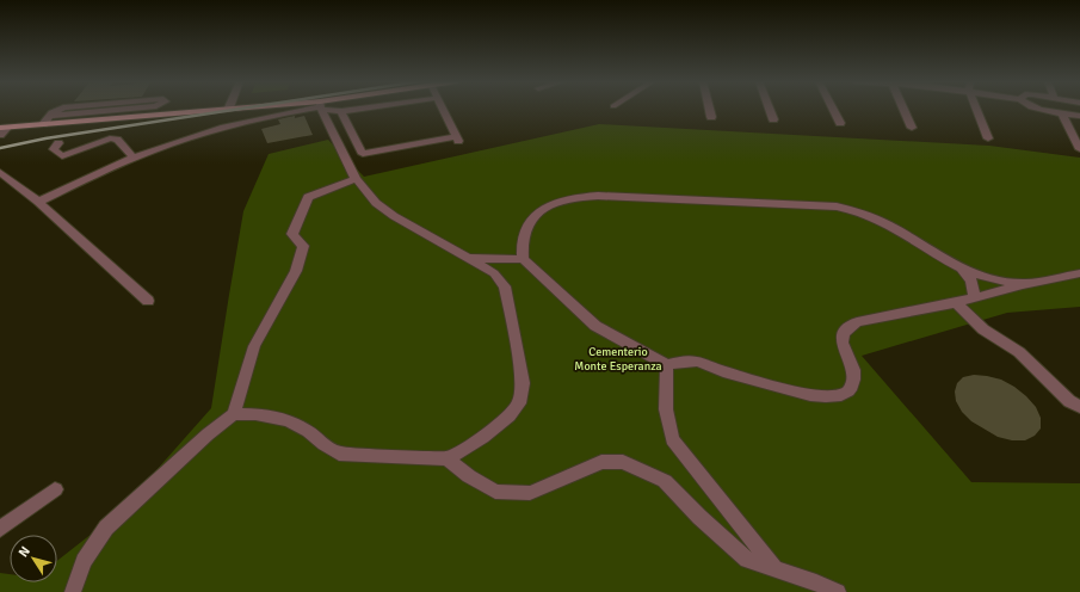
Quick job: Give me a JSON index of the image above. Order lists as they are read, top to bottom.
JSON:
{
  "parks": ["Cementerio Monte Esperanza"],
  "north": "top left"
}
